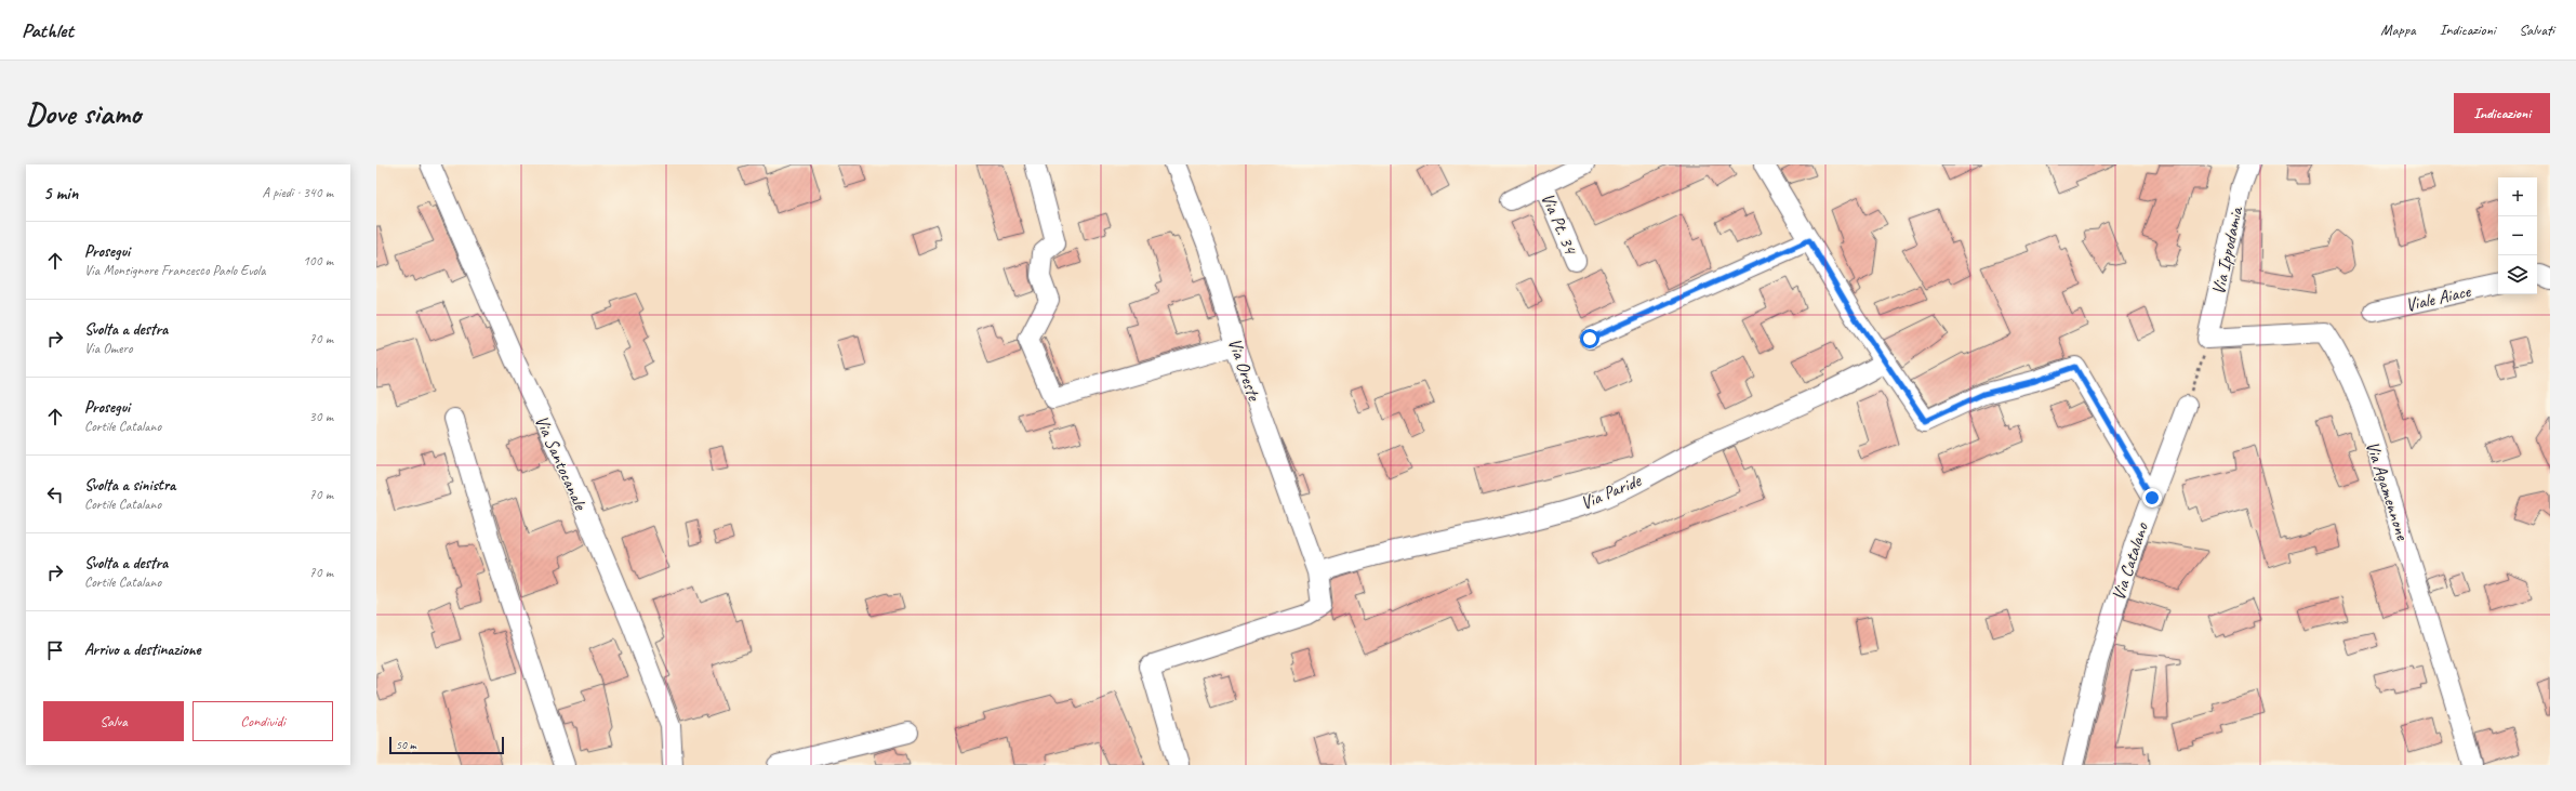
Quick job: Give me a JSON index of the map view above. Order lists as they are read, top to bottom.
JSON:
{
  "streets": {
    "street": [
      "Via Pt. 34",
      "Via Ippodamia",
      "Viale Aiace",
      "Via Oreste",
      "Via Santocanale",
      "Via Agamennone",
      "Via Paride",
      "Via Catalano"
    ]
  },
  "crossings": [
    ["Via Ippodamia", "Via Agamennone"],
    ["Via Oreste", "Via Paride"]
  ],
  "scale_bar": "50 m",
  "page": {
    "header": "Pathlet",
    "nav": ["Mappa", "Indicazioni", "Salvati"],
    "buttons": [
      "Indicazioni",
      ["Salva", "Condividi"]
    ],
    "title": "Dove siamo",
    "heading": ["5 min", "A piedi · 340 m"],
    "map_buttons": ["+", "−"],
    "list": [
      ["Prosegui", "Via Monsignore Francesco Paolo Evola", "100 m"],
      ["Svolta a destra", "Via Omero", "70 m"],
      ["Prosegui", "Cortile Catalano", "30 m"],
      ["Svolta a sinistra", "Cortile Catalano", "70 m"],
      ["Svolta a destra", "Cortile Catalano", "70 m"],
      "Arrivo a destinazione"
    ],
    "scale": "50 m"
  }
}
